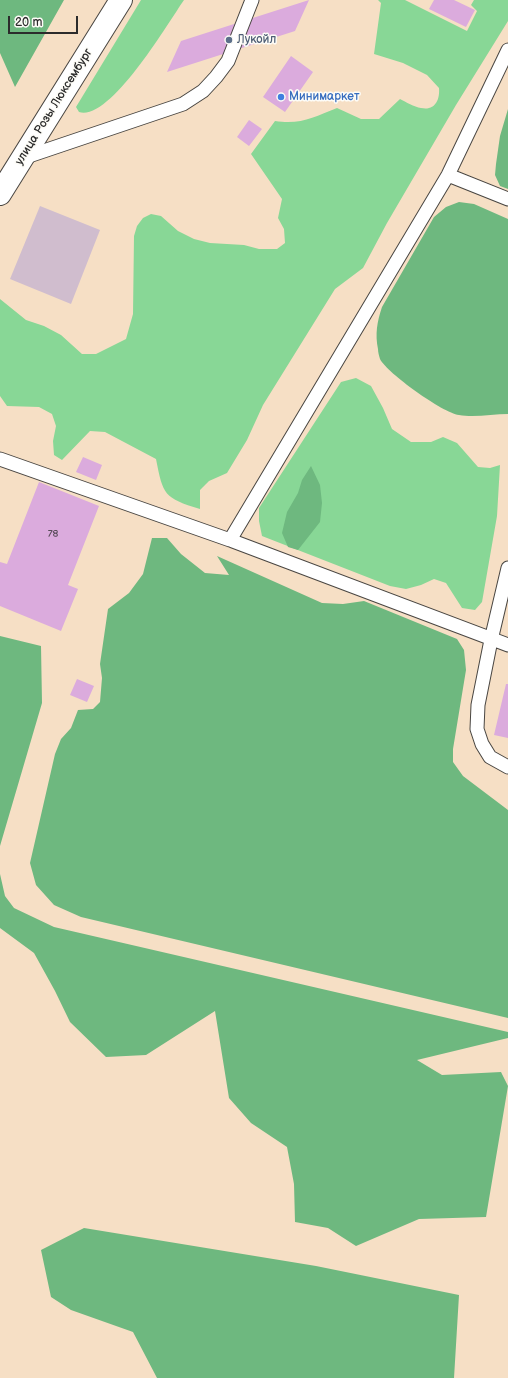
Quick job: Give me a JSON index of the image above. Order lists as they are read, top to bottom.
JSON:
{
  "streets": {
    "street": ["улица Розы Люксембург"]
  },
  "places": ["Лукойл", "Минимаркет"],
  "house_numbers": ["78"],
  "scale_bar": "20 m"
}
